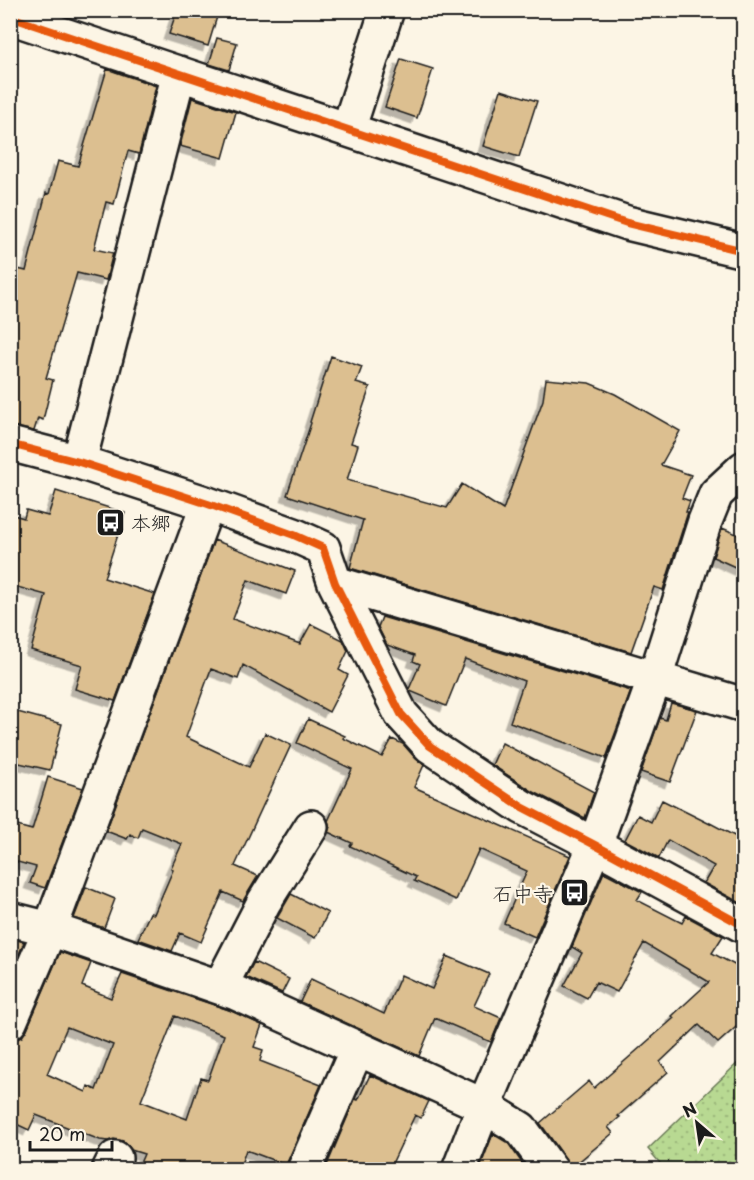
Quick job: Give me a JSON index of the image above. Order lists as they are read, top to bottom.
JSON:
{
  "places": {
    "bus stop": ["本郷", "石中寺"]
  },
  "scale_bar": "20 m",
  "north": "top left"
}
